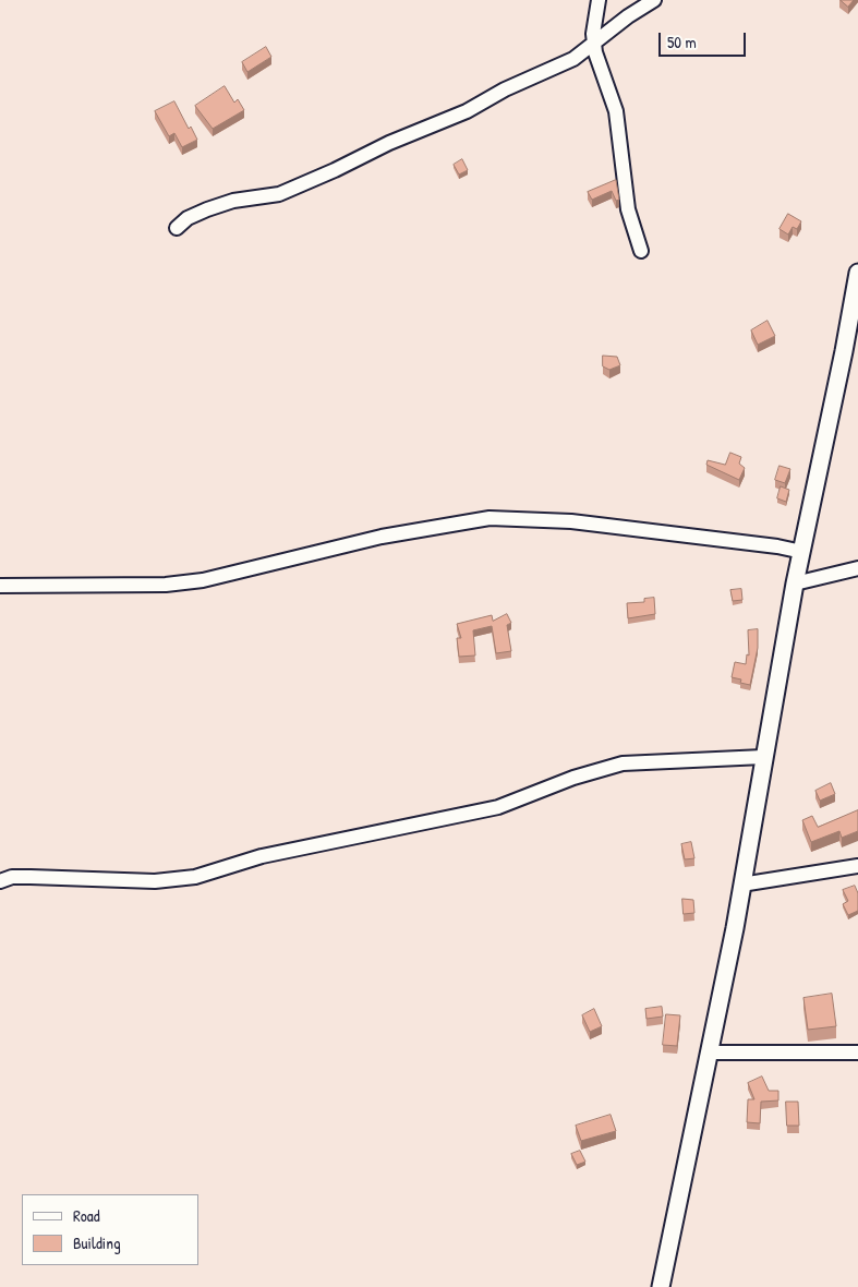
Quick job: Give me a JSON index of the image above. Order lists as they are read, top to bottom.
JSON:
{
  "legend": ["Road", "Building"],
  "scale_bar": "50 m"
}
